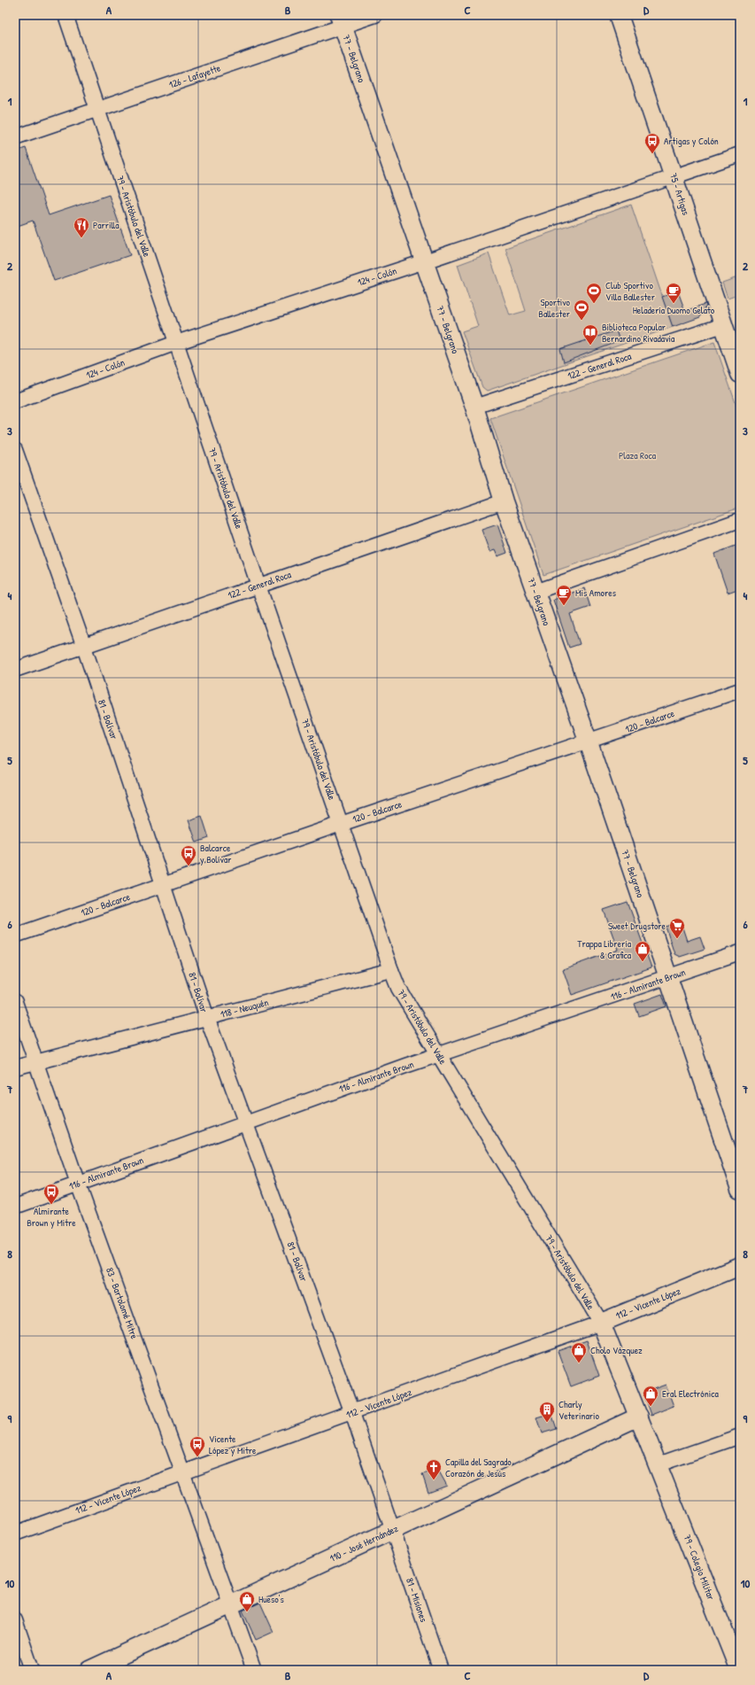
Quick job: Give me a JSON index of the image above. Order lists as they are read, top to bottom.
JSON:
{
  "streets": {
    "street": [
      "77 - Belgrano",
      "126 - Lafayette",
      "75 - Artigas",
      "79 - Aristóbulo del Valle",
      "124 - Colón",
      "122 - General Roca",
      "81 - Bolívar",
      "120 - Balcarce",
      "116 - Almirante Brown",
      "118 - Neuquén",
      "83 - Bartolomé Mitre",
      "112 - Vicente López",
      "110 - José Hernández",
      "79 - Colegio Militar",
      "81 - Misiones"
    ]
  },
  "crossings": [
    ["77 - Belgrano", "126 - Lafayette"],
    ["77 - Belgrano", "124 - Colón"],
    ["77 - Belgrano", "122 - General Roca"],
    ["77 - Belgrano", "120 - Balcarce"],
    ["77 - Belgrano", "116 - Almirante Brown"],
    ["126 - Lafayette", "79 - Aristóbulo del Valle"],
    ["75 - Artigas", "124 - Colón"],
    ["75 - Artigas", "122 - General Roca"],
    ["79 - Aristóbulo del Valle", "124 - Colón"],
    ["79 - Aristóbulo del Valle", "122 - General Roca"],
    ["79 - Aristóbulo del Valle", "120 - Balcarce"],
    ["79 - Aristóbulo del Valle", "116 - Almirante Brown"],
    ["79 - Aristóbulo del Valle", "118 - Neuquén"],
    ["79 - Aristóbulo del Valle", "112 - Vicente López"],
    ["79 - Aristóbulo del Valle", "110 - José Hernández"],
    ["79 - Aristóbulo del Valle", "79 - Colegio Militar"],
    ["122 - General Roca", "81 - Bolívar"],
    ["81 - Bolívar", "120 - Balcarce"],
    ["81 - Bolívar", "116 - Almirante Brown"],
    ["81 - Bolívar", "118 - Neuquén"],
    ["81 - Bolívar", "112 - Vicente López"],
    ["81 - Bolívar", "110 - José Hernández"],
    ["81 - Bolívar", "81 - Misiones"],
    ["116 - Almirante Brown", "83 - Bartolomé Mitre"],
    ["118 - Neuquén", "83 - Bartolomé Mitre"],
    ["83 - Bartolomé Mitre", "112 - Vicente López"],
    ["83 - Bartolomé Mitre", "110 - José Hernández"],
    ["110 - José Hernández", "81 - Misiones"]
  ],
  "parks": ["Plaza Roca"],
  "places": {
    "bus stop": [
      "Artigas y Colón",
      "Balcarce y Bolívar",
      "Almirante Brown y Mitre",
      "Vicente López y Mitre"
    ],
    "restaurant": ["Parrilla"],
    "sports": ["Club Sportivo Villa Ballester", "Sportivo Ballester"],
    "cafe": ["Heladería Duomo Gelato", "Mis Amores"],
    "library": ["Biblioteca Popular Bernardino Rivadavia"],
    "supermarket": ["Sweet Drugstore"],
    "shop": [
      "Trappa Librería & Grafica",
      "Cholo Vázquez",
      "Eral Electrónica",
      "Hueso's"
    ],
    "building": ["Charly Veterinario"],
    "church": ["Capilla del Sagrado Corazón de Jesús"]
  },
  "grid": {
    "columns": [
      "A",
      "B",
      "C",
      "D"
    ],
    "rows": [
      "1",
      "2",
      "3",
      "4",
      "5",
      "6",
      "7",
      "8",
      "9",
      "10"
    ]
  }
}
